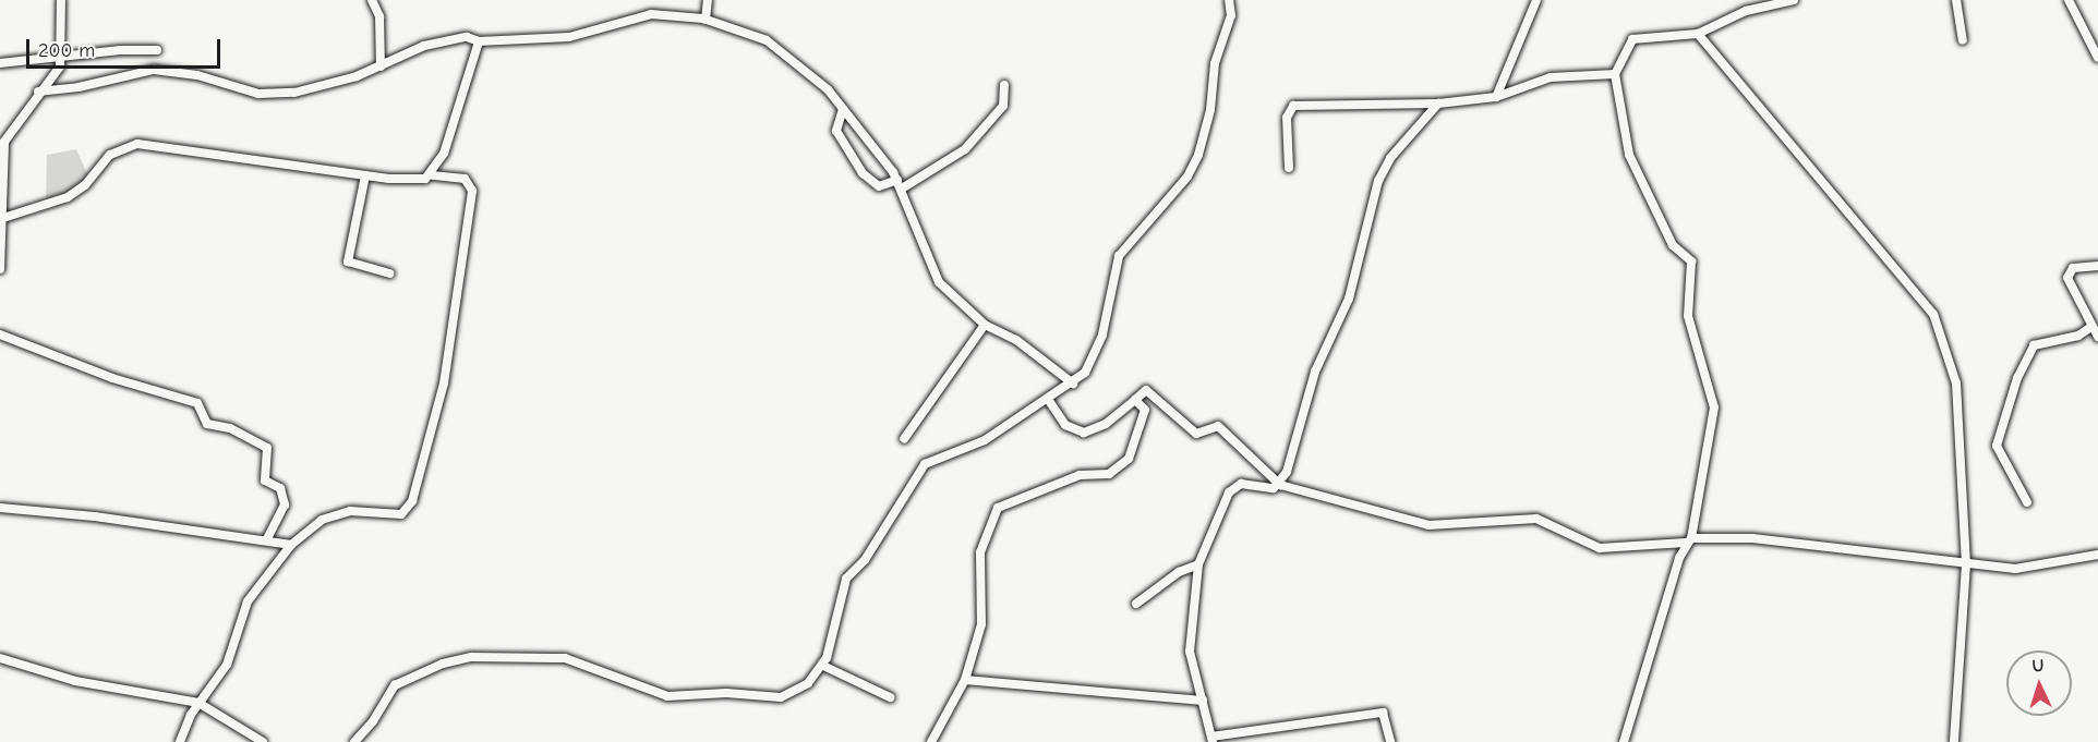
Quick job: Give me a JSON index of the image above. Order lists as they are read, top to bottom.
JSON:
{
  "scale_bar": "200 m",
  "north": "top"
}
